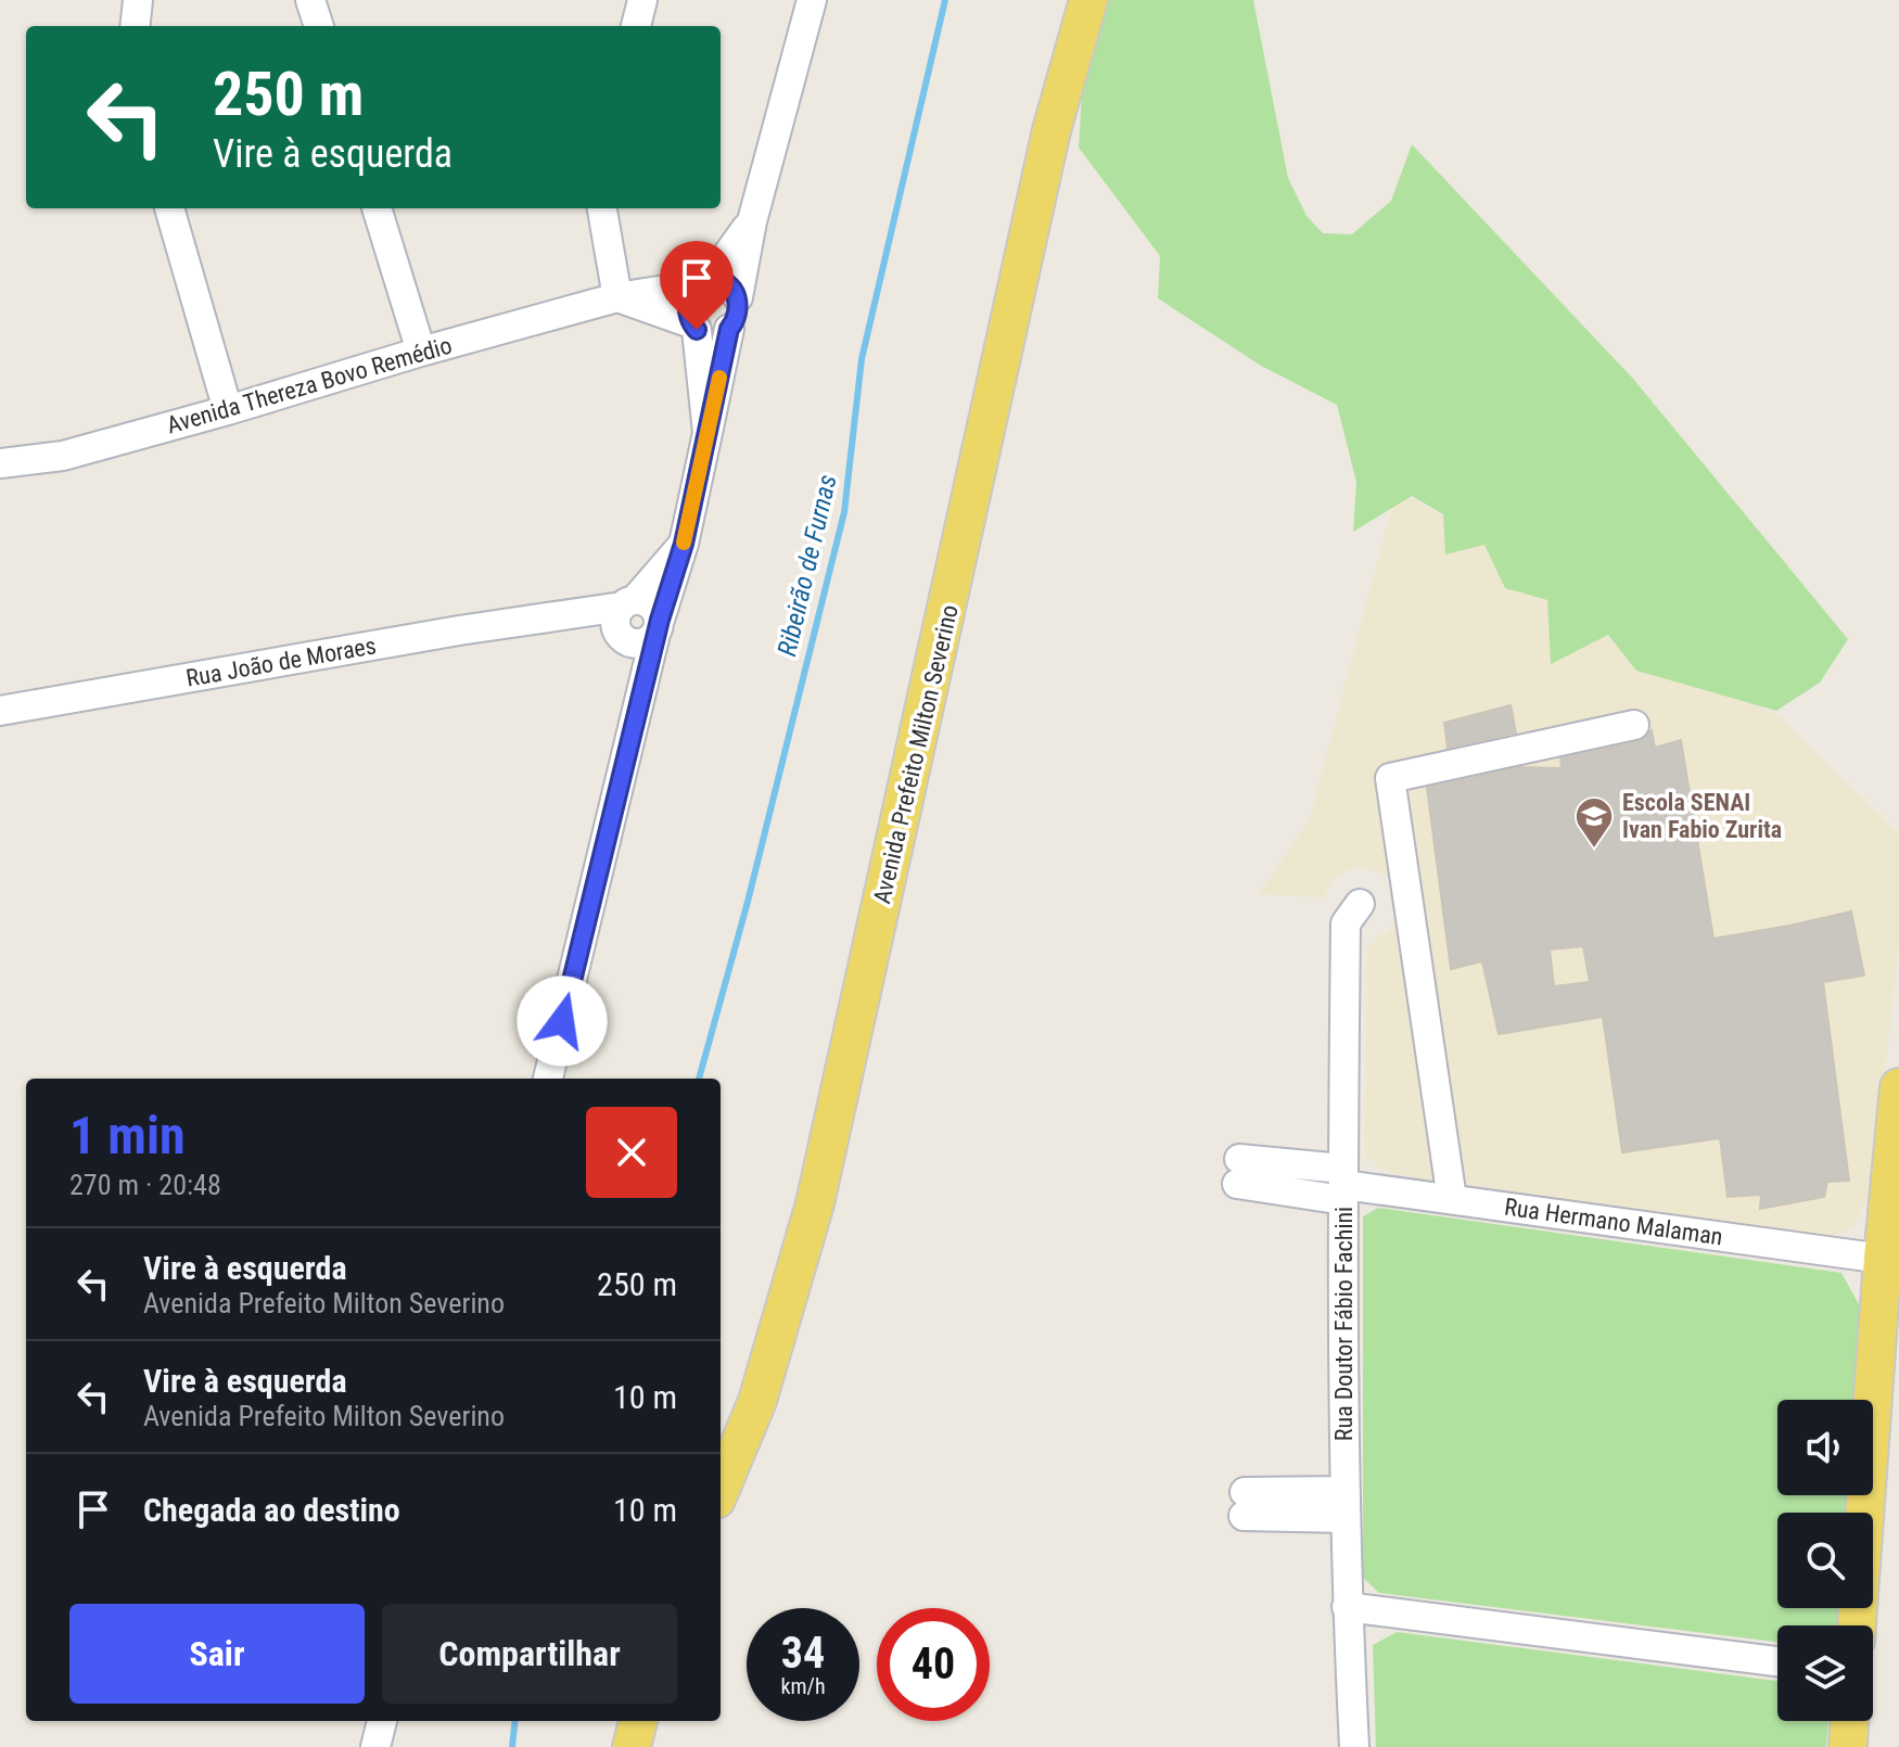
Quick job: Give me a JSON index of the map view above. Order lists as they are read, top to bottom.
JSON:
{
  "streets": {
    "main road": ["Avenida Prefeito Milton Severino"],
    "street": [
      "Avenida Thereza Bovo Remédio",
      "Rua João de Moraes",
      "Rua Hermano Malaman",
      "Rua Doutor Fábio Fachini"
    ]
  },
  "crossings": [
    ["Rua Hermano Malaman", "Rua Doutor Fábio Fachini"]
  ],
  "water": ["Ribeirão de Furnas"],
  "places": {
    "school or university": ["Escola SENAI Ivan Fabio Zurita"]
  },
  "page": {
    "turn": ["250 m", "Vire à esquerda"],
    "heading": ["1 min", "270 m · 20:48"],
    "list": [
      {
        "name": "Vire à esquerda",
        "note": "Avenida Prefeito Milton Severino",
        "value": "250 m"
      },
      {
        "name": "Vire à esquerda",
        "note": "Avenida Prefeito Milton Severino",
        "value": "10 m"
      },
      {
        "name": "Chegada ao destino",
        "value": "10 m"
      }
    ],
    "buttons": ["Sair", "Compartilhar"],
    "speed": "34 km/h",
    "limit": "40"
  }
}
